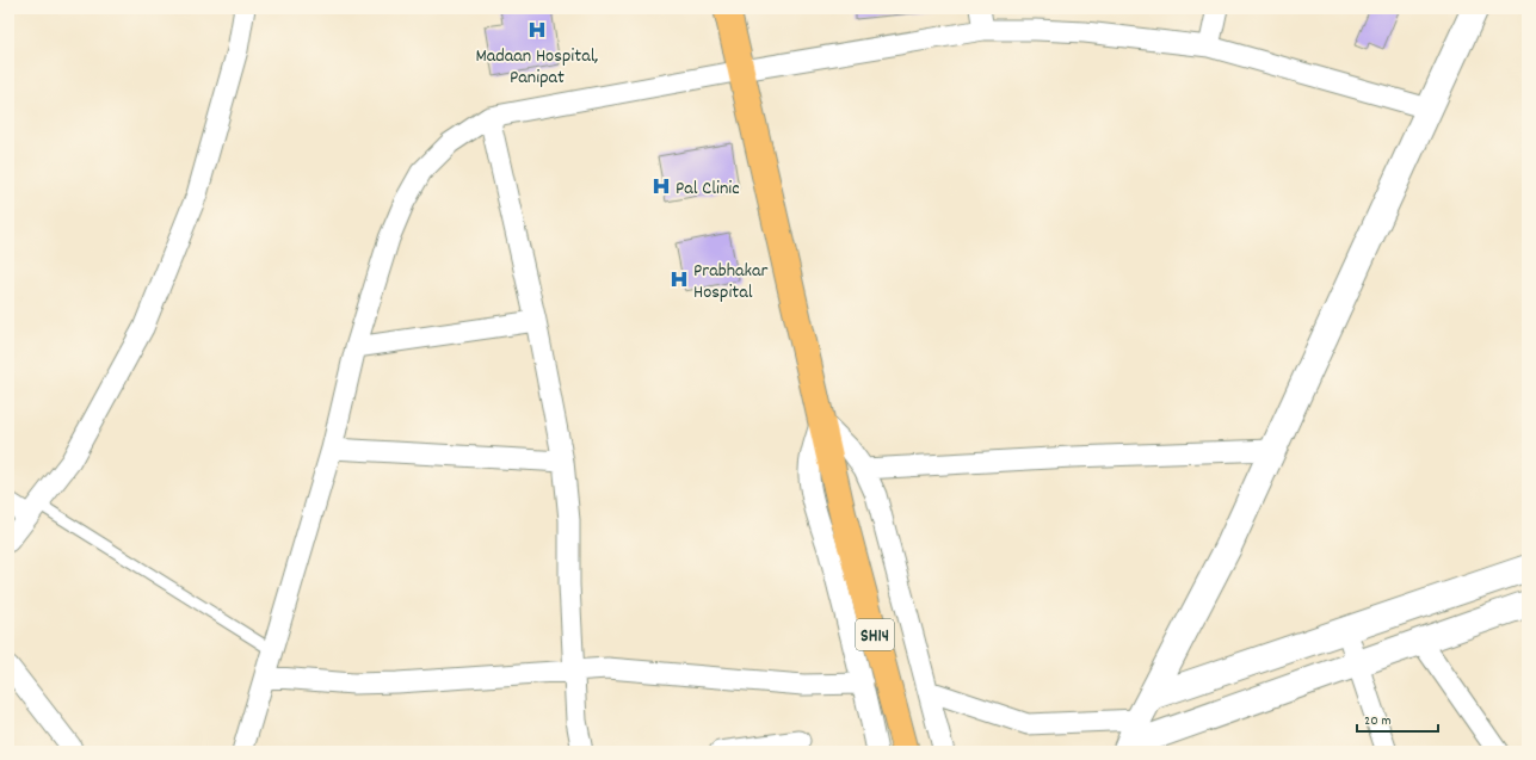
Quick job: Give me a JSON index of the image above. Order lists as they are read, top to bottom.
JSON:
{
  "streets": {
    "main road": ["SH14"]
  },
  "places": {
    "hospital": ["Madaan Hospital, Panipat", "Pal Clinic", "Prabhakar Hospital"]
  },
  "scale_bar": "20 m"
}
